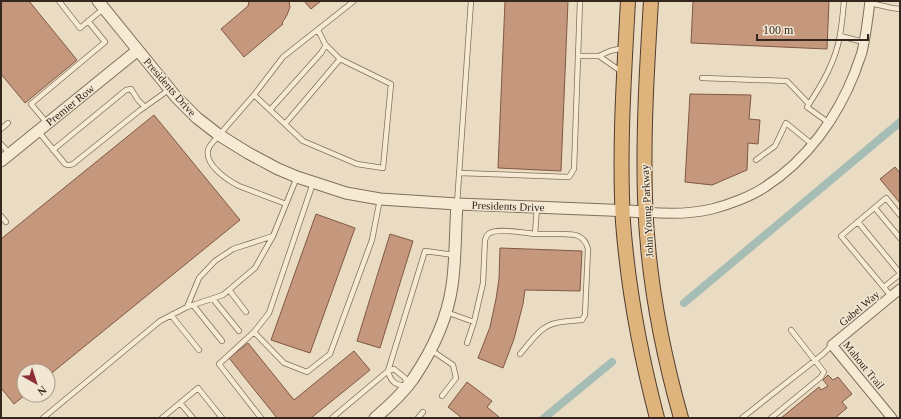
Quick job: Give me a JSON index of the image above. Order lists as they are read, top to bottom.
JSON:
{
  "streets": {
    "highway": ["John Young Parkway"],
    "street": [
      "Presidents Drive",
      "Premier Row",
      "Gabel Way",
      "Mahout Trail"
    ]
  },
  "crossings": [
    ["Presidents Drive", "Premier Row"],
    ["Presidents Drive", "John Young Parkway"],
    ["Gabel Way", "Mahout Trail"]
  ],
  "scale_bar": "100 m",
  "north": "bottom right"
}
